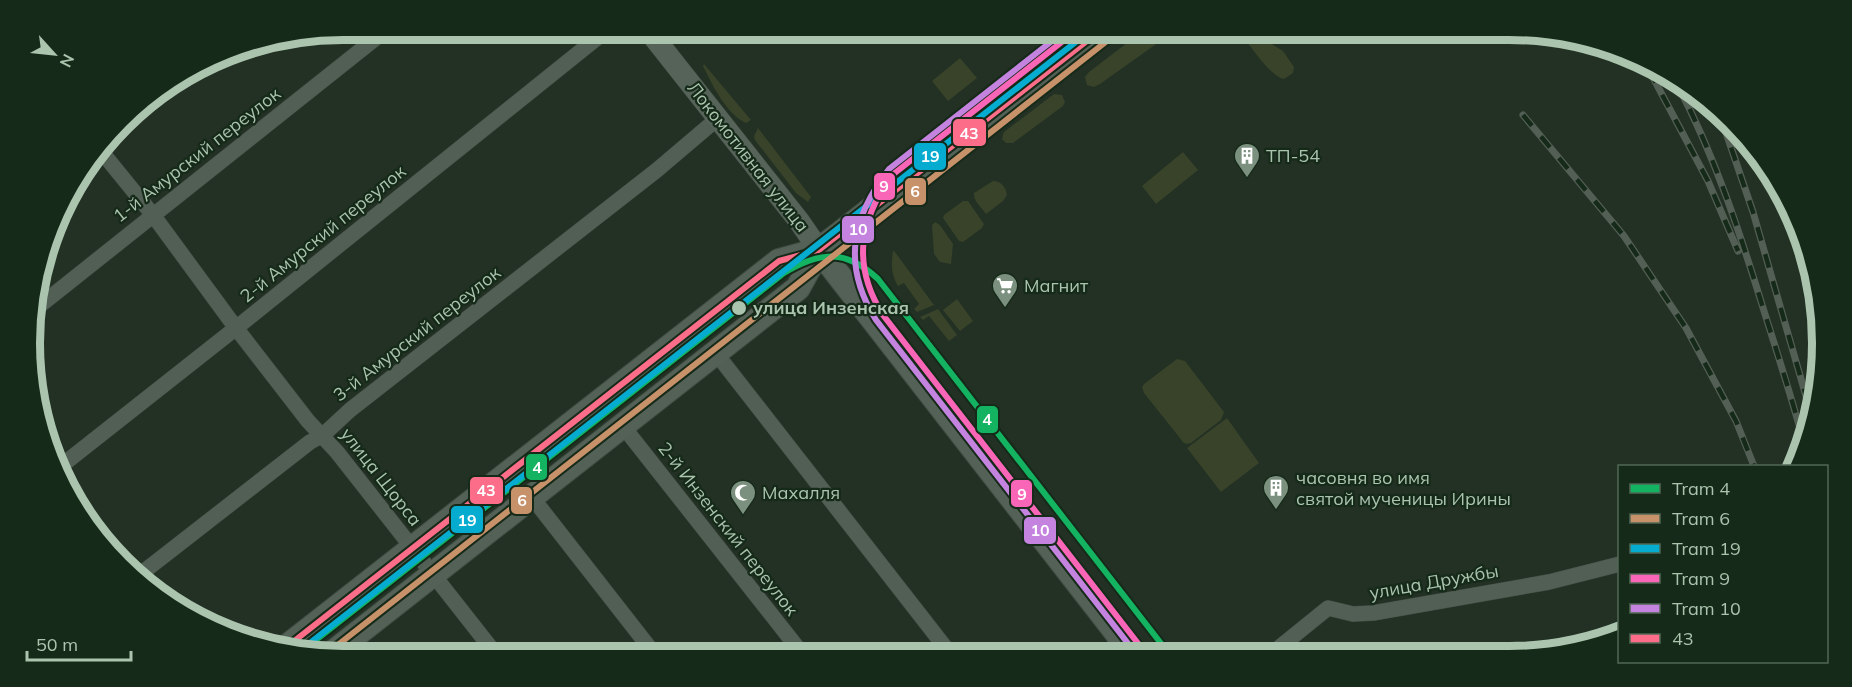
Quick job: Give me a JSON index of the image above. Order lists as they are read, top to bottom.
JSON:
{
  "streets": {
    "main road": ["Локомотивная улица"],
    "street": [
      "1-й Амурский переулок",
      "2-й Амурский переулок",
      "3-й Амурский переулок",
      "улица Щорса",
      "2-й Инзенский переулок",
      "улица Дружбы"
    ]
  },
  "crossings": [
    ["1-й Амурский переулок", "улица Щорса"],
    ["Локомотивная улица", "3-й Амурский переулок"],
    ["2-й Амурский переулок", "улица Щорса"],
    ["3-й Амурский переулок", "улица Щорса"]
  ],
  "places": {
    "building": ["ТП-54", "часовня во имя святой мученицы Ирины"],
    "other": ["улица Инзенская"],
    "supermarket": ["Магнит"],
    "mosque": ["Махалля"]
  },
  "lines": [
    "tram line 6",
    "tram line 19",
    "tram line 9",
    "tram line 10",
    "transit line 43",
    "tram line 4"
  ],
  "legend": [
    "Tram 4",
    "Tram 6",
    "Tram 19",
    "Tram 9",
    "Tram 10",
    "43"
  ],
  "scale_bar": "50 m",
  "north": "bottom right"
}
